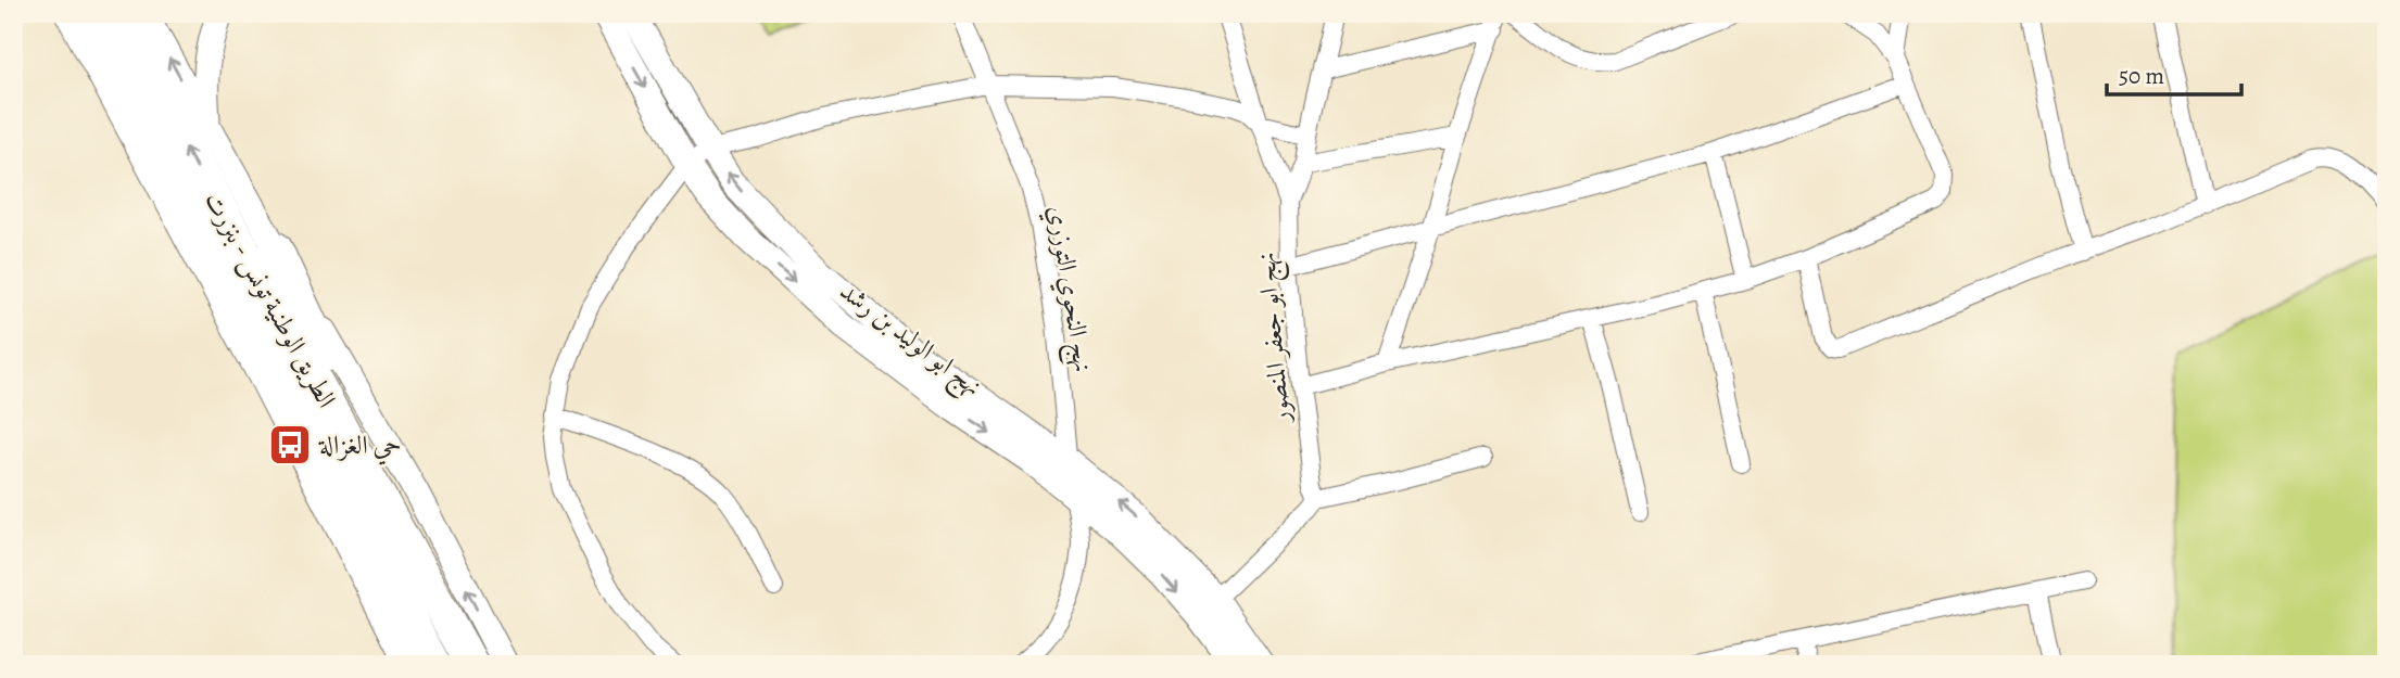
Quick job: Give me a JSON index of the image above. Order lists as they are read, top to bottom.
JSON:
{
  "streets": {
    "highway": ["الطريق الوطنية تونس - بنزرت"],
    "street": ["نهج النحوي التوزري", "نهج ابو جعفر المنصور", "نهج ابو الوليد بن رشد"]
  },
  "crossings": [
    ["نهج النحوي التوزري", "نهج ابو الوليد بن رشد"]
  ],
  "places": {
    "bus stop": ["حي الغزالة"]
  },
  "scale_bar": "50 m"
}
